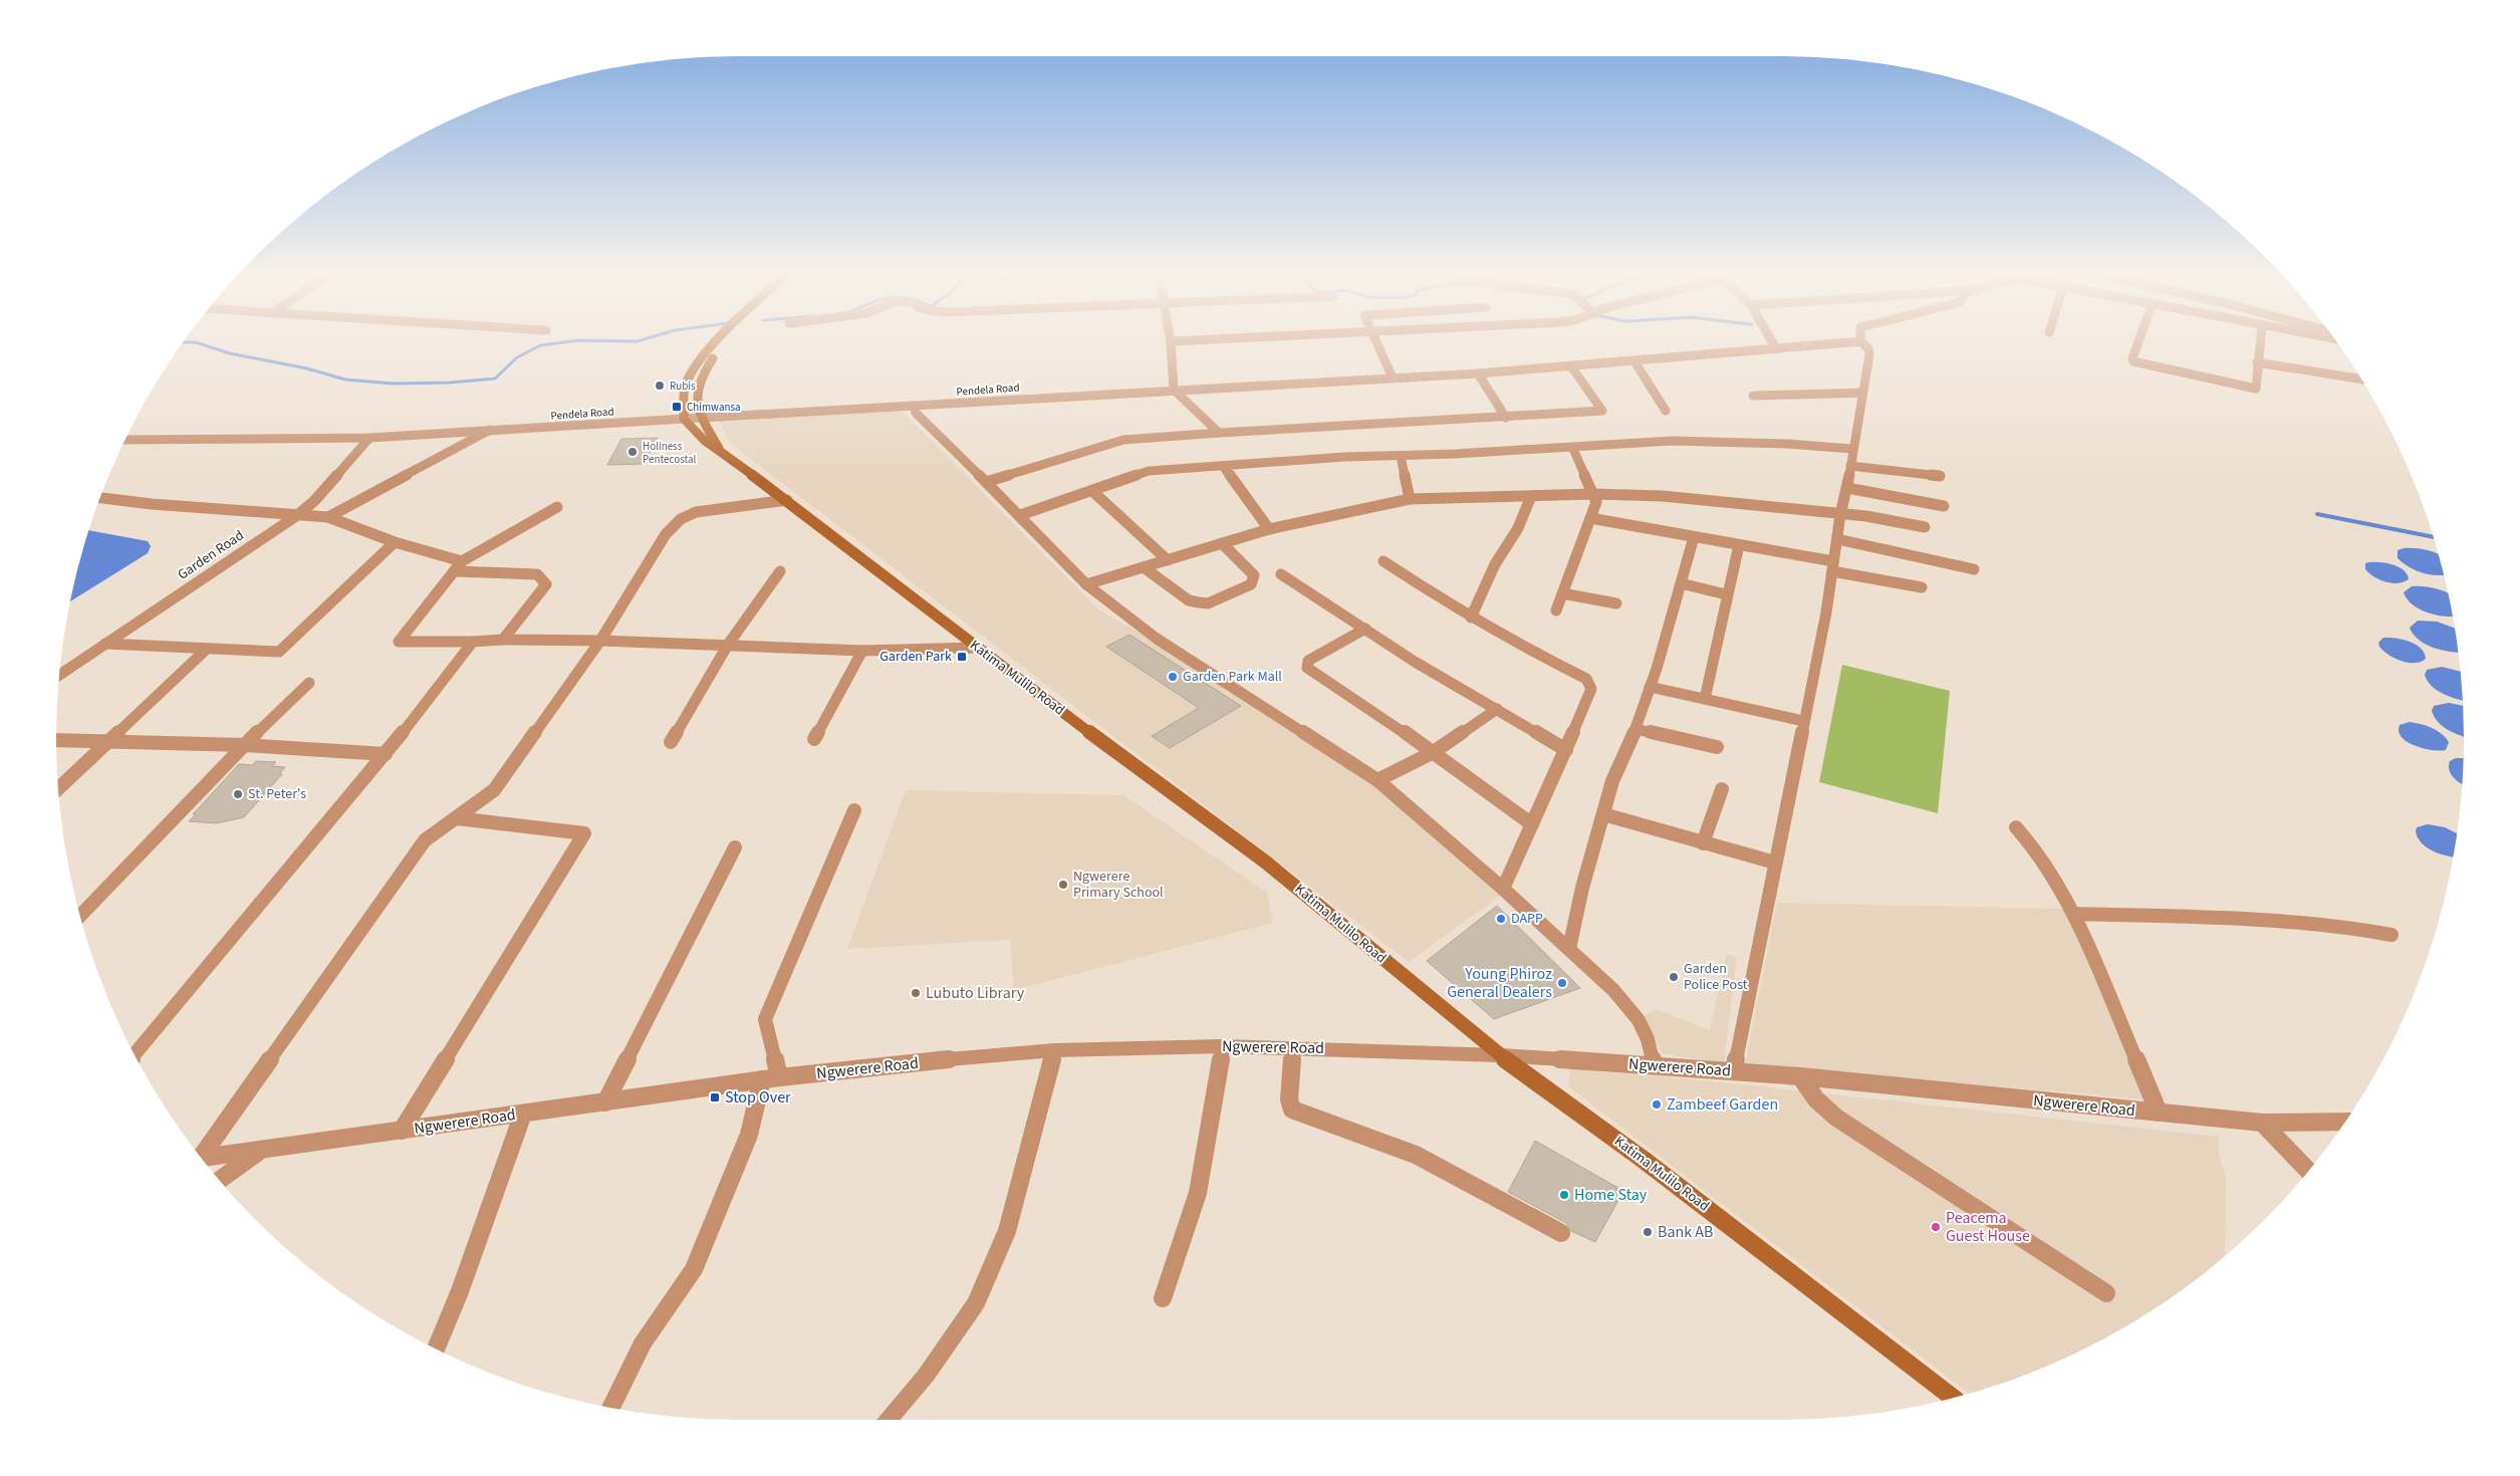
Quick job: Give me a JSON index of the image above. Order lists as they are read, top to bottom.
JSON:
{
  "streets": {
    "main road": ["Katima Mulilo Road"],
    "street": ["Pendela Road", "Garden Road", "Ngwerere Road"]
  },
  "crossings": [
    ["Pendela Road", "Garden Road"],
    ["Pendela Road", "Katima Mulilo Road"],
    ["Katima Mulilo Road", "Ngwerere Road"]
  ],
  "places": {
    "other": [
      "Rubis",
      "Holiness Pentecostal",
      "Garden Park Mall",
      "St. Peter's",
      "Ngwerere Primary School",
      "DAPP",
      "Garden Police Post",
      "Young Phiroz General Dealers",
      "Lubuto Library",
      "Zambeef Garden",
      "Home Stay",
      "Peacema Guest House",
      "Bank AB"
    ],
    "transit": ["Chimwansa", "Garden Park", "Stop Over"]
  }
}
